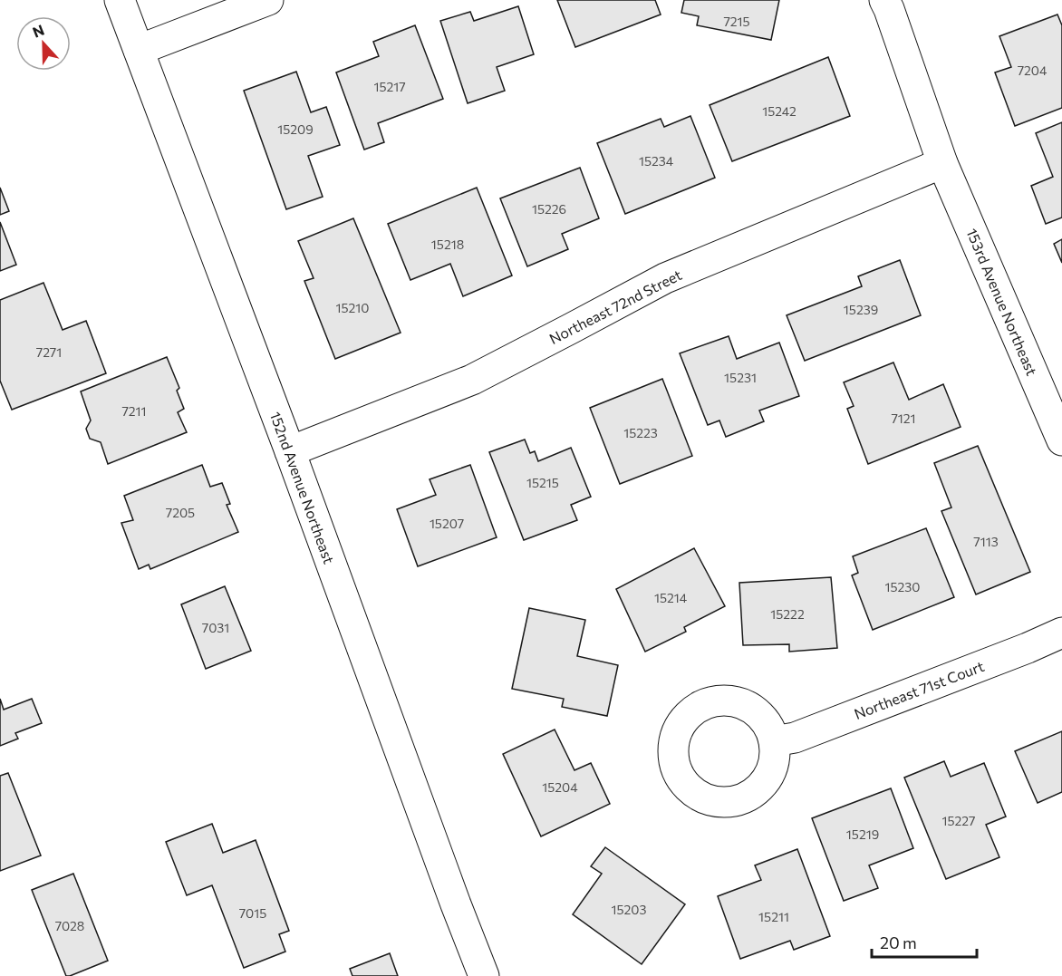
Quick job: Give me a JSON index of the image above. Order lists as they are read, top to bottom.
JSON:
{
  "streets": {
    "street": [
      "153rd Avenue Northeast",
      "Northeast 72nd Street",
      "152nd Avenue Northeast",
      "Northeast 71st Court"
    ]
  },
  "crossings": [
    ["153rd Avenue Northeast", "Northeast 72nd Street"],
    ["Northeast 72nd Street", "152nd Avenue Northeast"]
  ],
  "house_numbers": [
    "7215",
    "7204",
    "15217",
    "15242",
    "15209",
    "15234",
    "15226",
    "15218",
    "15210",
    "15239",
    "7271",
    "15231",
    "7211",
    "7121",
    "15223",
    "15215",
    "7205",
    "15207",
    "7113",
    "15230",
    "15214",
    "15222",
    "7031",
    "15204",
    "15227",
    "15219",
    "15203",
    "7015",
    "15211",
    "7028"
  ],
  "scale_bar": "20 m",
  "north": "top"
}
